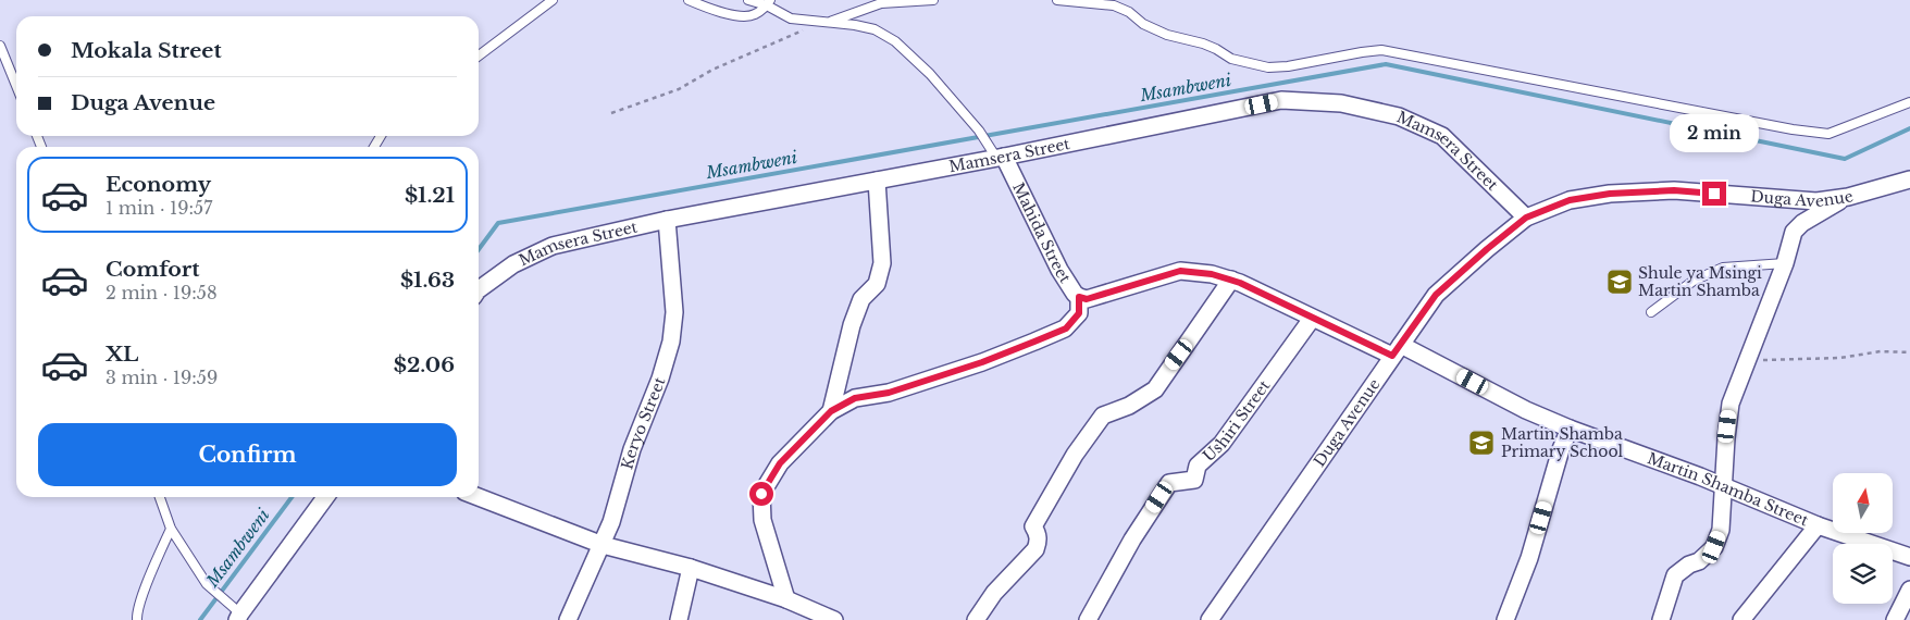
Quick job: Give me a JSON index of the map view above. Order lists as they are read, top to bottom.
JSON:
{
  "streets": {
    "street": [
      "Mamsera Street",
      "Duga Avenue",
      "Mahida Street",
      "Ushiri Street",
      "Keryo Street",
      "Martin Shamba Street"
    ]
  },
  "crossings": [
    ["Mamsera Street", "Duga Avenue"],
    ["Mamsera Street", "Mahida Street"],
    ["Mamsera Street", "Keryo Street"],
    ["Duga Avenue", "Mahida Street"],
    ["Duga Avenue", "Martin Shamba Street"],
    ["Mahida Street", "Ushiri Street"],
    ["Mahida Street", "Martin Shamba Street"]
  ],
  "water": ["Msambweni"],
  "places": {
    "school or university": ["Shule ya Msingi Martin Shamba", "Martin Shamba Primary School"]
  },
  "north": "top",
  "page": {
    "banner": ["Mokala Street", "Duga Avenue"],
    "bubble": "2 min",
    "list": [
      {
        "name": "Economy",
        "note": "1 min · 19:57",
        "value": "$1.21"
      },
      {
        "name": "Comfort",
        "note": "2 min · 19:58",
        "value": "$1.63"
      },
      {
        "name": "XL",
        "note": "3 min · 19:59",
        "value": "$2.06"
      }
    ],
    "buttons": "Confirm"
  }
}
